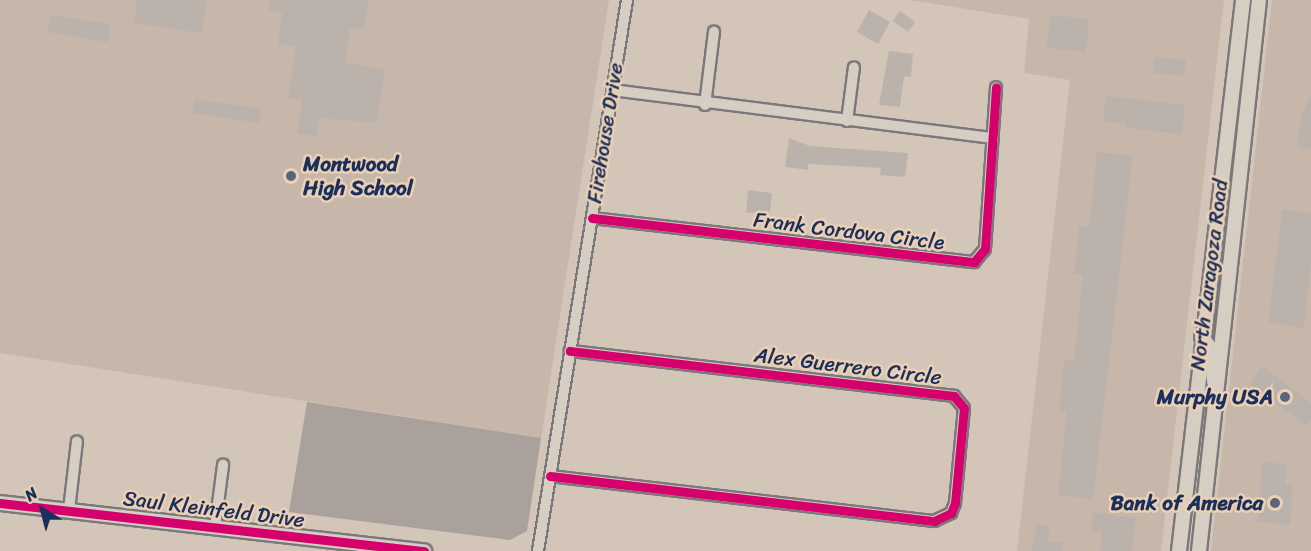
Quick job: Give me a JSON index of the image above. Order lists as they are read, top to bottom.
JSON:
{
  "streets": {
    "main road": ["North Zaragoza Road", "Saul Kleinfeld Drive"],
    "street": ["Firehouse Drive", "Frank Cordova Circle", "Alex Guerrero Circle"]
  },
  "crossings": [
    ["Firehouse Drive", "Frank Cordova Circle"],
    ["Firehouse Drive", "Alex Guerrero Circle"]
  ],
  "places": ["Montwood High School", "Murphy USA", "Bank of America"],
  "north": "top left"
}
